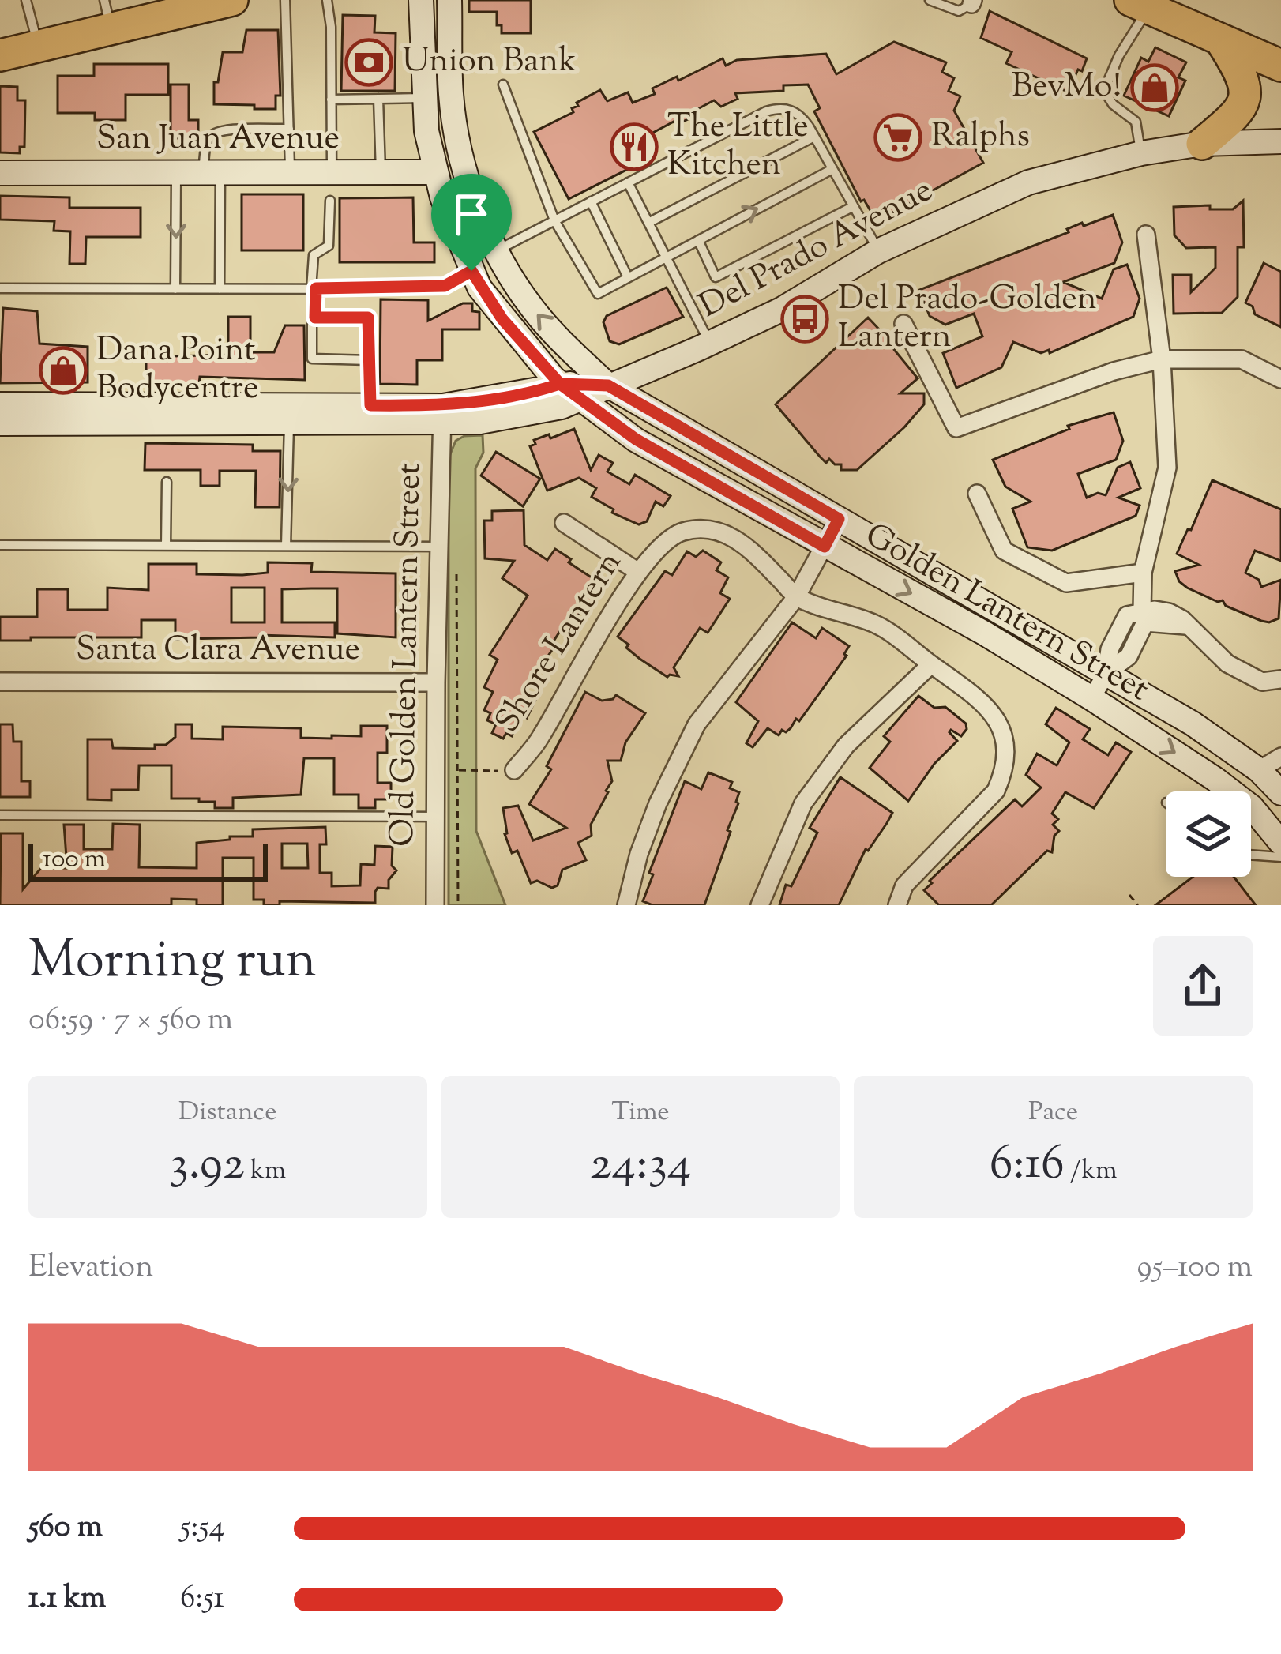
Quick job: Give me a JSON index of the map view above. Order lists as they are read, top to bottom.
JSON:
{
  "streets": {
    "main road": ["San Juan Avenue", "Del Prado Avenue", "Golden Lantern Street"],
    "street": ["Shore Lantern", "Santa Clara Avenue", "Old Golden Lantern Street"]
  },
  "crossings": [
    ["San Juan Avenue", "Golden Lantern Street"],
    ["Del Prado Avenue", "Golden Lantern Street"],
    ["Del Prado Avenue", "Old Golden Lantern Street"],
    ["Santa Clara Avenue", "Old Golden Lantern Street"]
  ],
  "places": {
    "bank": ["Union Bank"],
    "shop": ["BevMo!", "Dana Point Bodycentre"],
    "supermarket": ["Ralphs"],
    "restaurant": ["The Little Kitchen"],
    "bus stop": ["Del Prado-Golden Lantern"]
  },
  "scale_bar": "100 m",
  "page": {
    "scale": "100 m",
    "heading": ["Morning run", "06:59 · 7 × 560 m"],
    "stats": [
      ["Distance", "3.92 km"],
      ["Time", "24:34"],
      ["Pace", "6:16 /km"]
    ],
    "chart": ["Elevation", "95–100 m"],
    "list": [
      {
        "name": "560 m",
        "note": "5:54"
      },
      {
        "name": "1.1 km",
        "note": "6:51"
      }
    ]
  }
}
